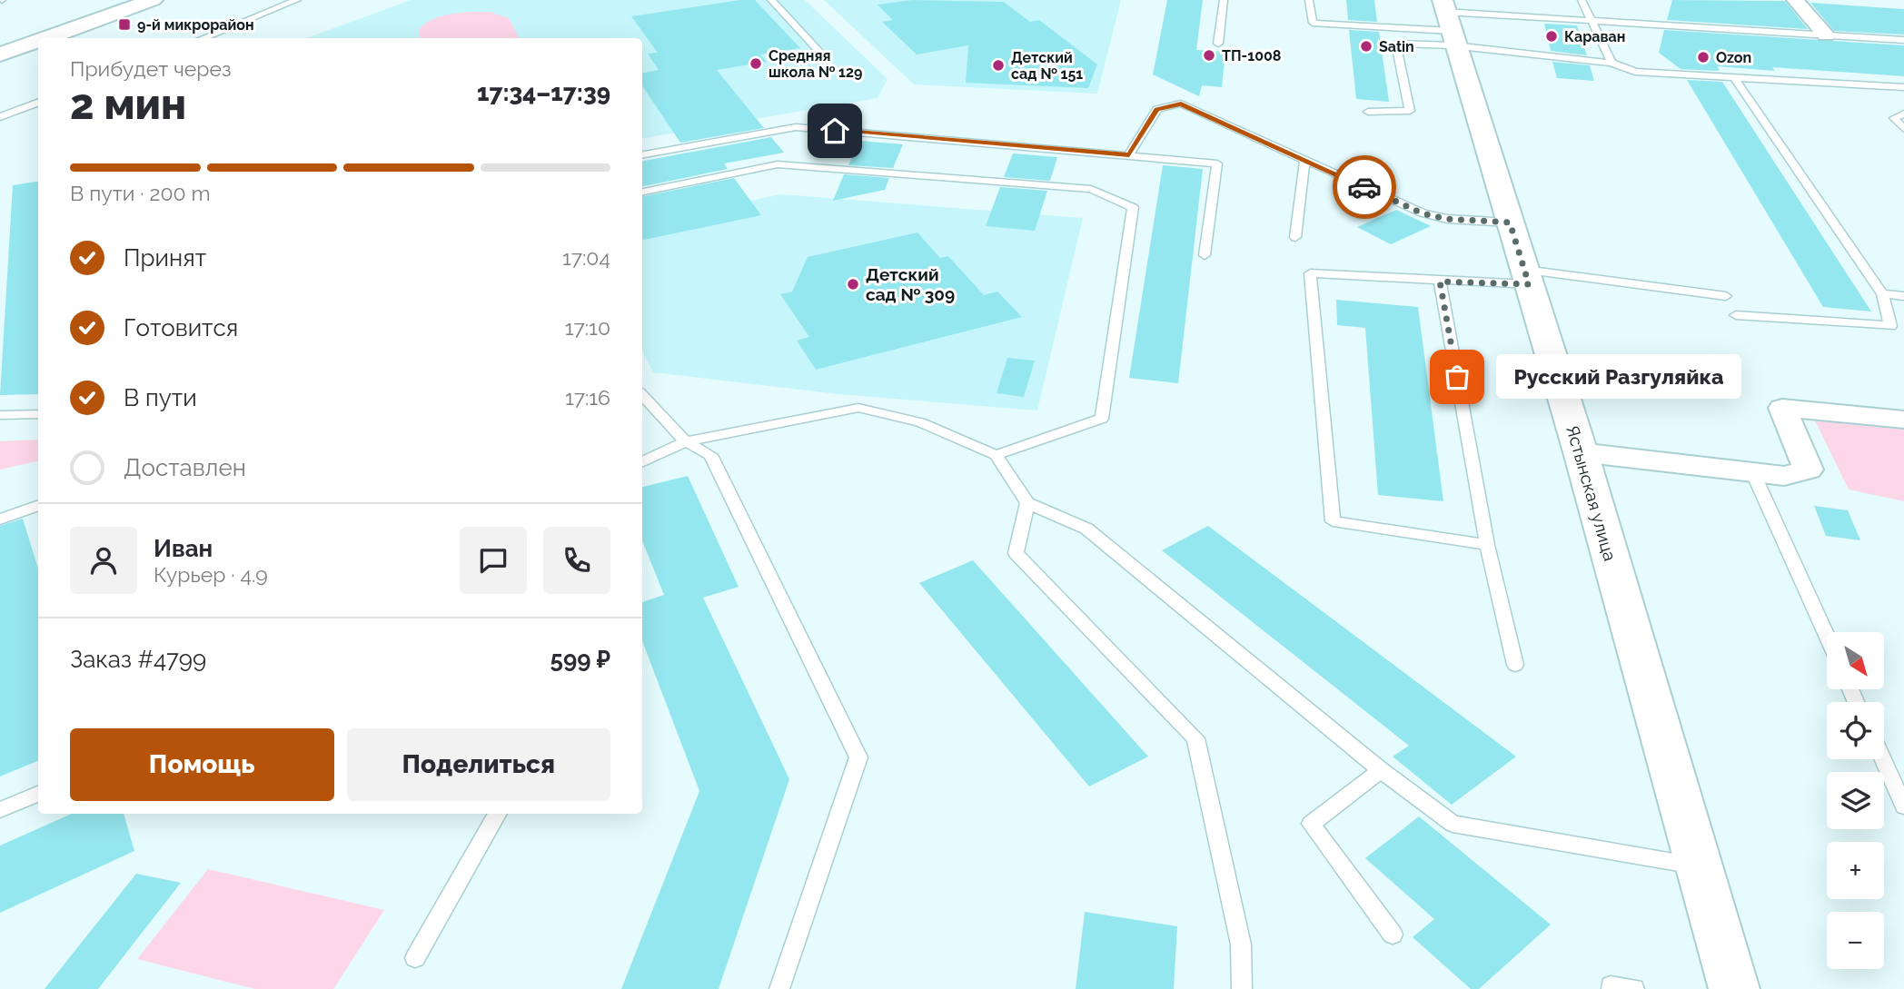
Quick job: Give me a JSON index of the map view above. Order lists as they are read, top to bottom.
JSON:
{
  "streets": {
    "main road": ["Ястынская улица"]
  },
  "places": {
    "transit": ["9-й микрорайон"],
    "other": [
      "Караван",
      "Satin",
      "ТП-1008",
      "Ozon",
      "Средняя школа № 129",
      "Детский сад № 151",
      "Детский сад № 309",
      "Русский Разгуляйка"
    ]
  },
  "north": "bottom right",
  "page": {
    "heading": ["2 мин", "Прибудет через", "17:34–17:39"],
    "panel": [
      "Иван",
      "Курьер · 4.9",
      "Заказ #4799",
      "599 ₽"
    ],
    "bar": "В пути · 200 m",
    "list": [
      ["Принят", "17:04"],
      ["Готовится", "17:10"],
      ["В пути", "17:16"],
      "Доставлен"
    ],
    "bubble": "Русский Разгуляйка",
    "map_buttons": ["+", "−"],
    "buttons": ["Помощь", "Поделиться"]
  }
}
